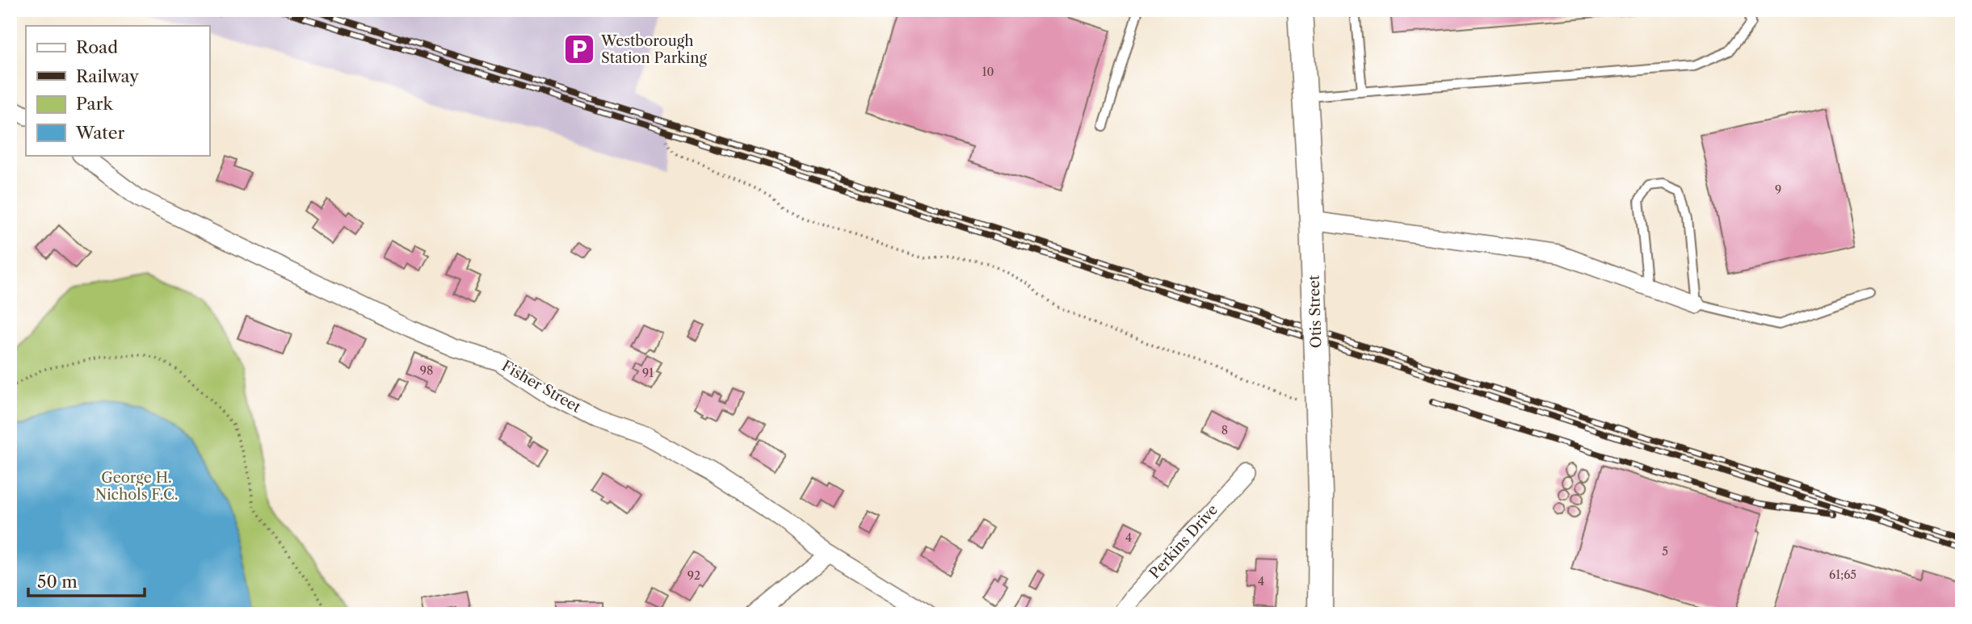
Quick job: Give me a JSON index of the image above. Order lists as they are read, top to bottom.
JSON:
{
  "streets": {
    "main road": ["Otis Street"],
    "street": ["Fisher Street", "Perkins Drive"]
  },
  "parks": ["George H. Nichols F.C."],
  "places": {
    "parking": ["Westborough Station Parking"]
  },
  "house_numbers": [
    "10",
    "9",
    "98",
    "91",
    "8",
    "4",
    "5",
    "61;65",
    "92",
    "4"
  ],
  "legend": [
    "Road",
    "Railway",
    "Park",
    "Water"
  ],
  "scale_bar": "50 m"
}
